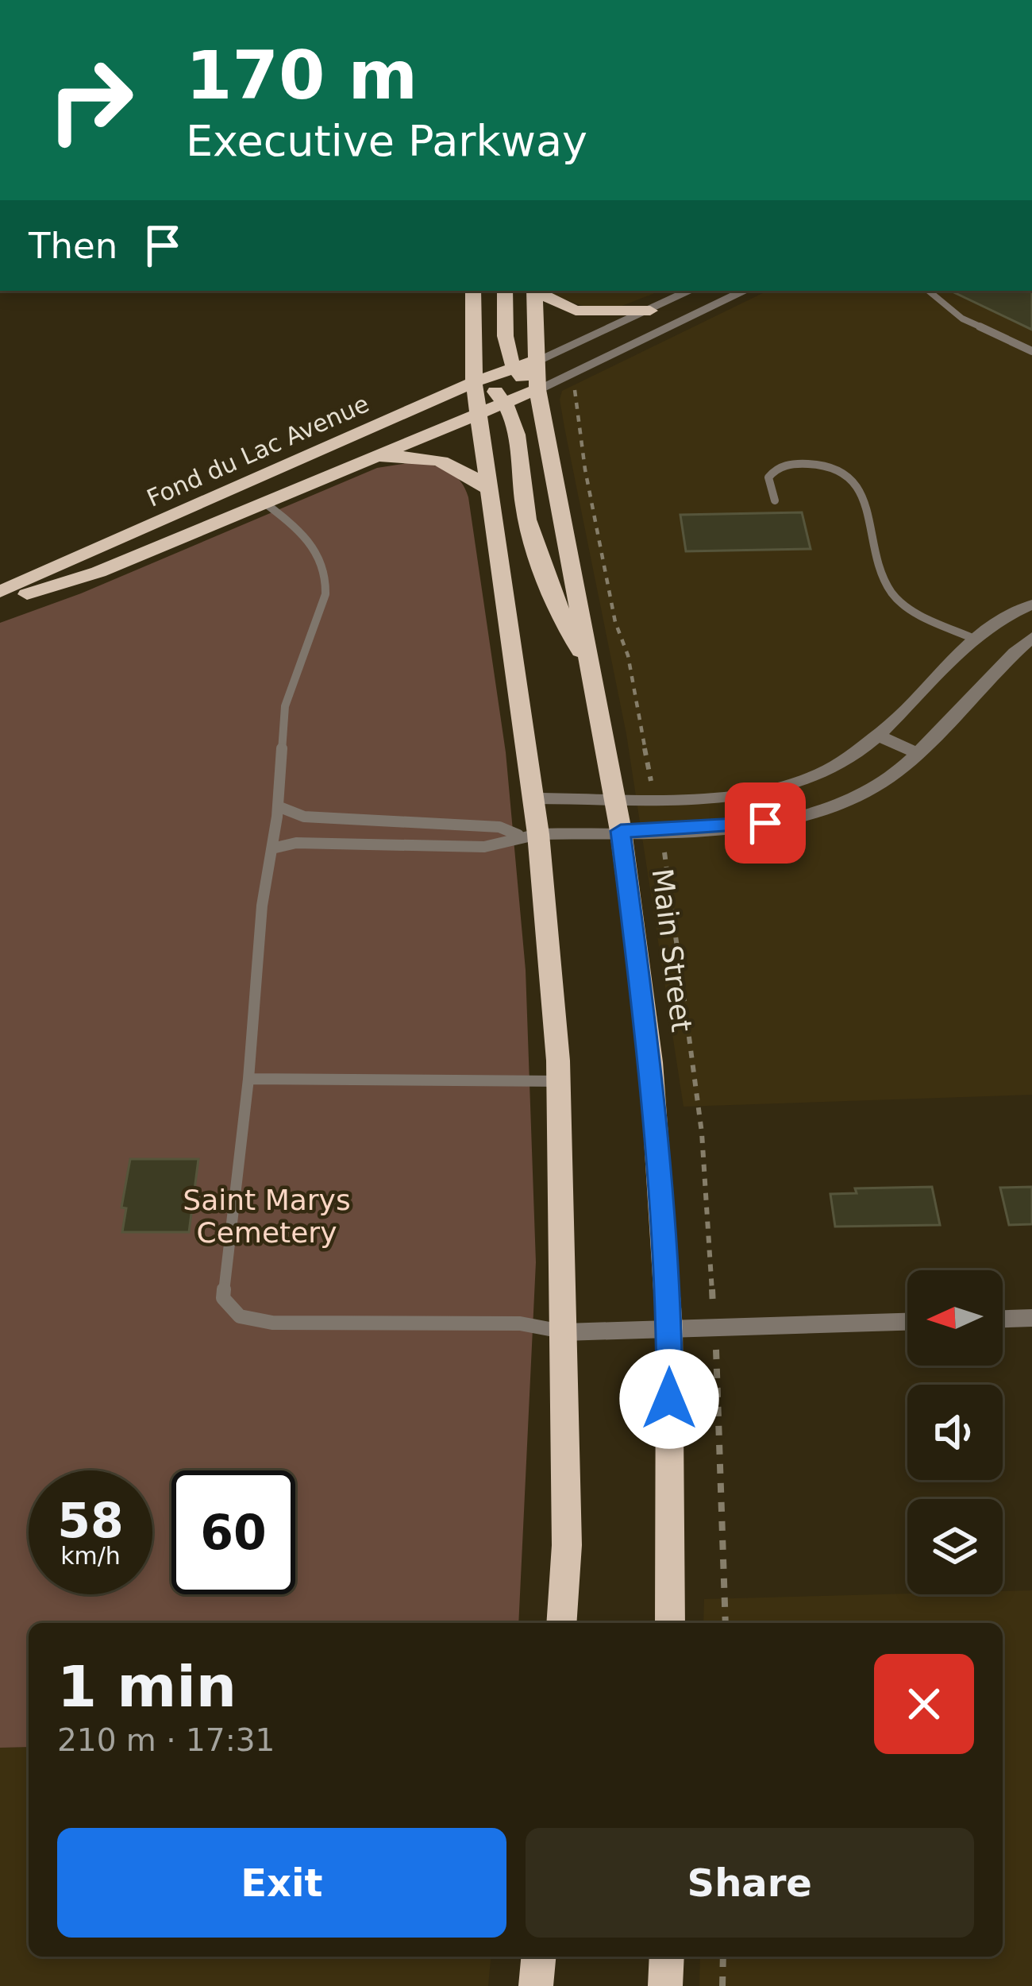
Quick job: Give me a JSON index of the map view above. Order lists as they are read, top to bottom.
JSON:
{
  "streets": {
    "main road": ["Fond du Lac Avenue", "Main Street"]
  },
  "crossings": [
    ["Fond du Lac Avenue", "Main Street"]
  ],
  "parks": ["Saint Marys Cemetery"],
  "north": "left",
  "page": {
    "turn": ["170 m", "Executive Parkway"],
    "then": "Then",
    "speed": "58 km/h",
    "limit": "60",
    "heading": ["1 min", "210 m · 17:31"],
    "buttons": ["Exit", "Share"]
  }
}
